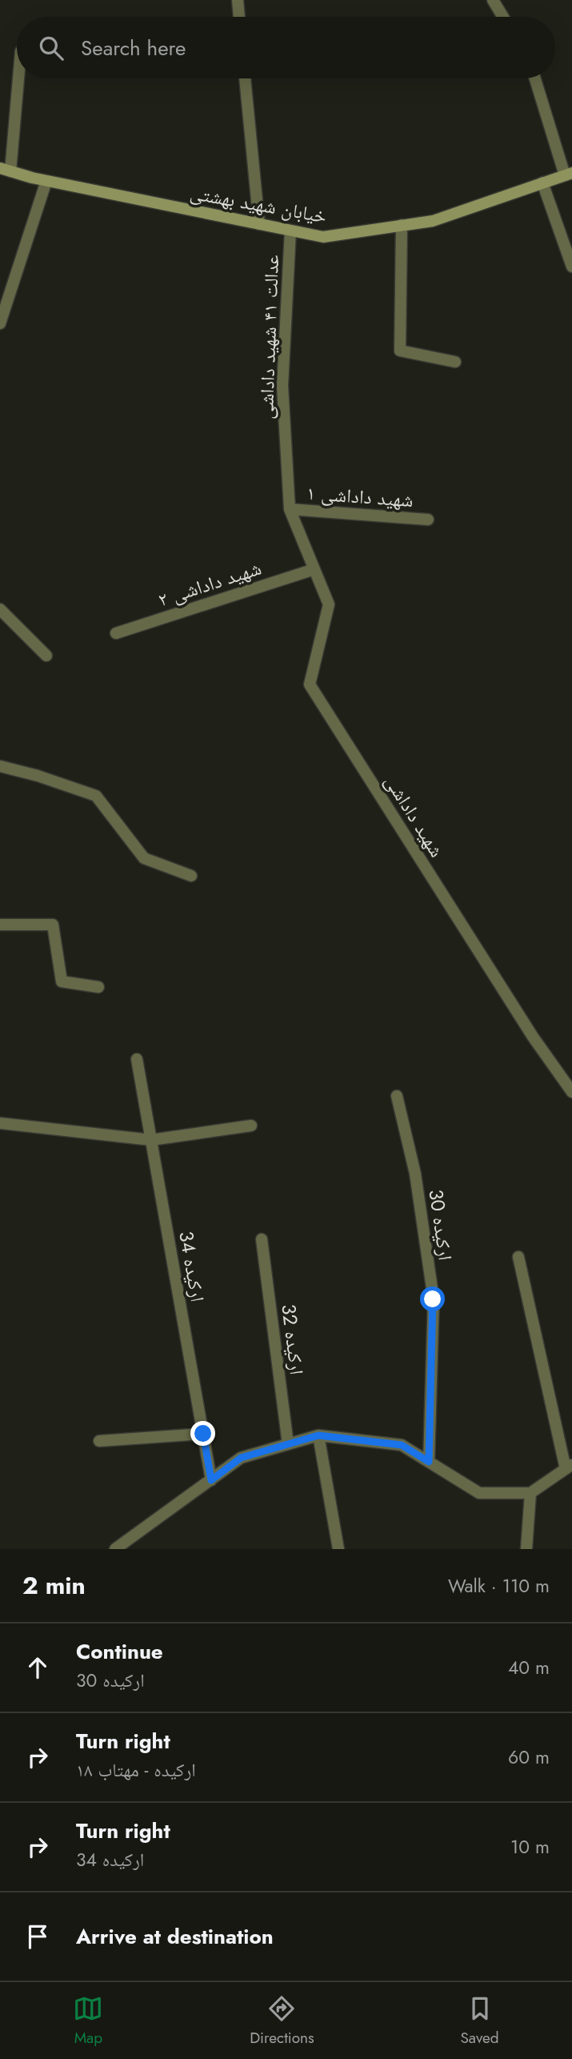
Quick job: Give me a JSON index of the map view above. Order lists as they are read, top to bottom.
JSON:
{
  "streets": {
    "main road": ["خیابان شهید بهشتی"],
    "street": [
      "عدالت ۴۱ شهید داداشی",
      "شهید داداشی ۱",
      "شهید داداشی ۲",
      "شهید داداشی",
      "ارکیده 30",
      "ارکیده 34",
      "ارکیده 32"
    ]
  },
  "crossings": [
    ["خیابان شهید بهشتی", "عدالت ۴۱ شهید داداشی"],
    ["عدالت ۴۱ شهید داداشی", "شهید داداشی ۱"],
    ["عدالت ۴۱ شهید داداشی", "شهید داداشی ۲"],
    ["عدالت ۴۱ شهید داداشی", "شهید داداشی"]
  ],
  "page": {
    "search": "Search here",
    "heading": ["2 min", "Walk · 110 m"],
    "list": [
      ["Continue", "ارکیده 30", "40 m"],
      ["Turn right", "ارکیده - مهتاب ۱۸", "60 m"],
      ["Turn right", "ارکیده 34", "10 m"],
      "Arrive at destination"
    ],
    "nav": ["Map", "Directions", "Saved"]
  }
}
